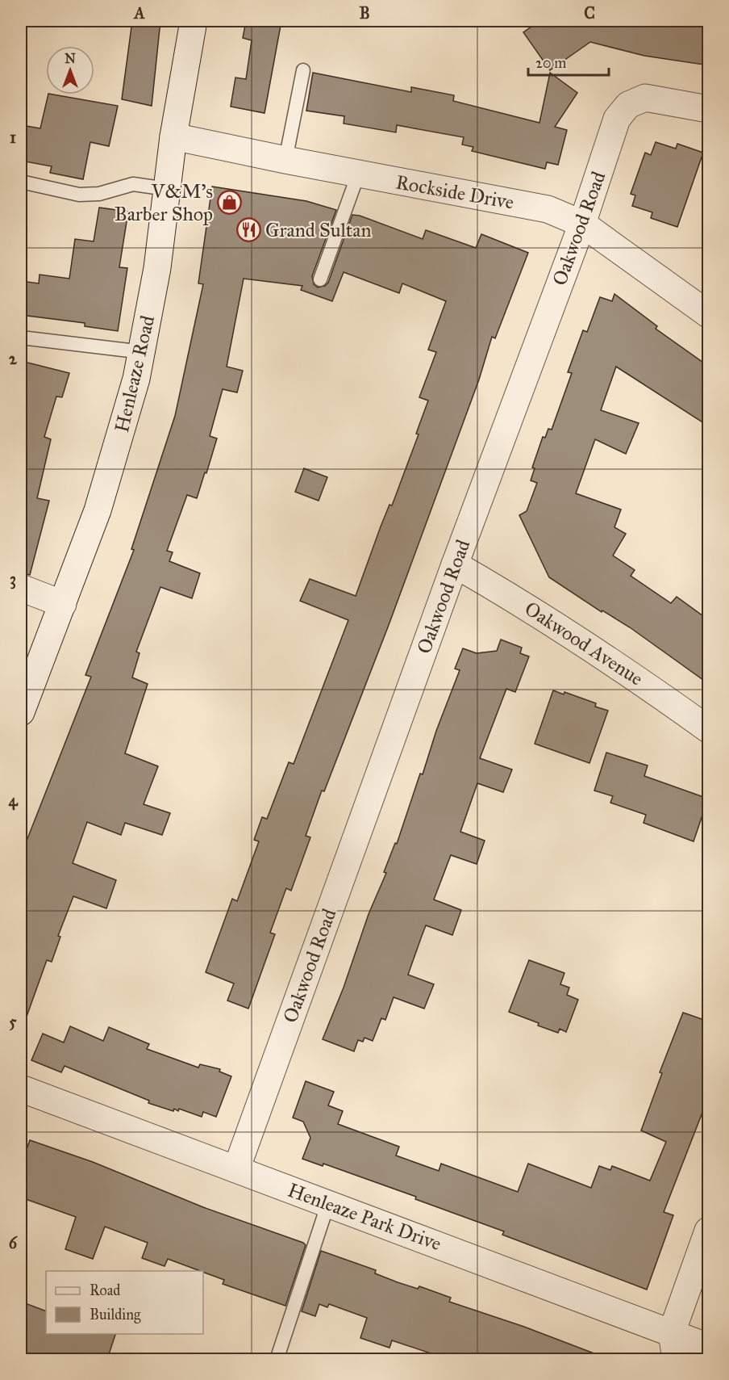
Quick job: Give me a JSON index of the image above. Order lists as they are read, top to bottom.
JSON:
{
  "streets": {
    "street": [
      "Rockside Drive",
      "Oakwood Road",
      "Henleaze Road",
      "Oakwood Avenue",
      "Henleaze Park Drive"
    ]
  },
  "crossings": [
    ["Rockside Drive", "Oakwood Road"],
    ["Rockside Drive", "Henleaze Road"],
    ["Oakwood Road", "Oakwood Avenue"],
    ["Oakwood Road", "Henleaze Park Drive"]
  ],
  "places": {
    "shop": ["V&M's Barber Shop"],
    "restaurant": ["Grand Sultan"]
  },
  "legend": ["Road", "Building"],
  "scale_bar": "20 m",
  "north": "top",
  "grid": {
    "columns": ["A", "B", "C"],
    "rows": [
      "1",
      "2",
      "3",
      "4",
      "5",
      "6"
    ]
  }
}
